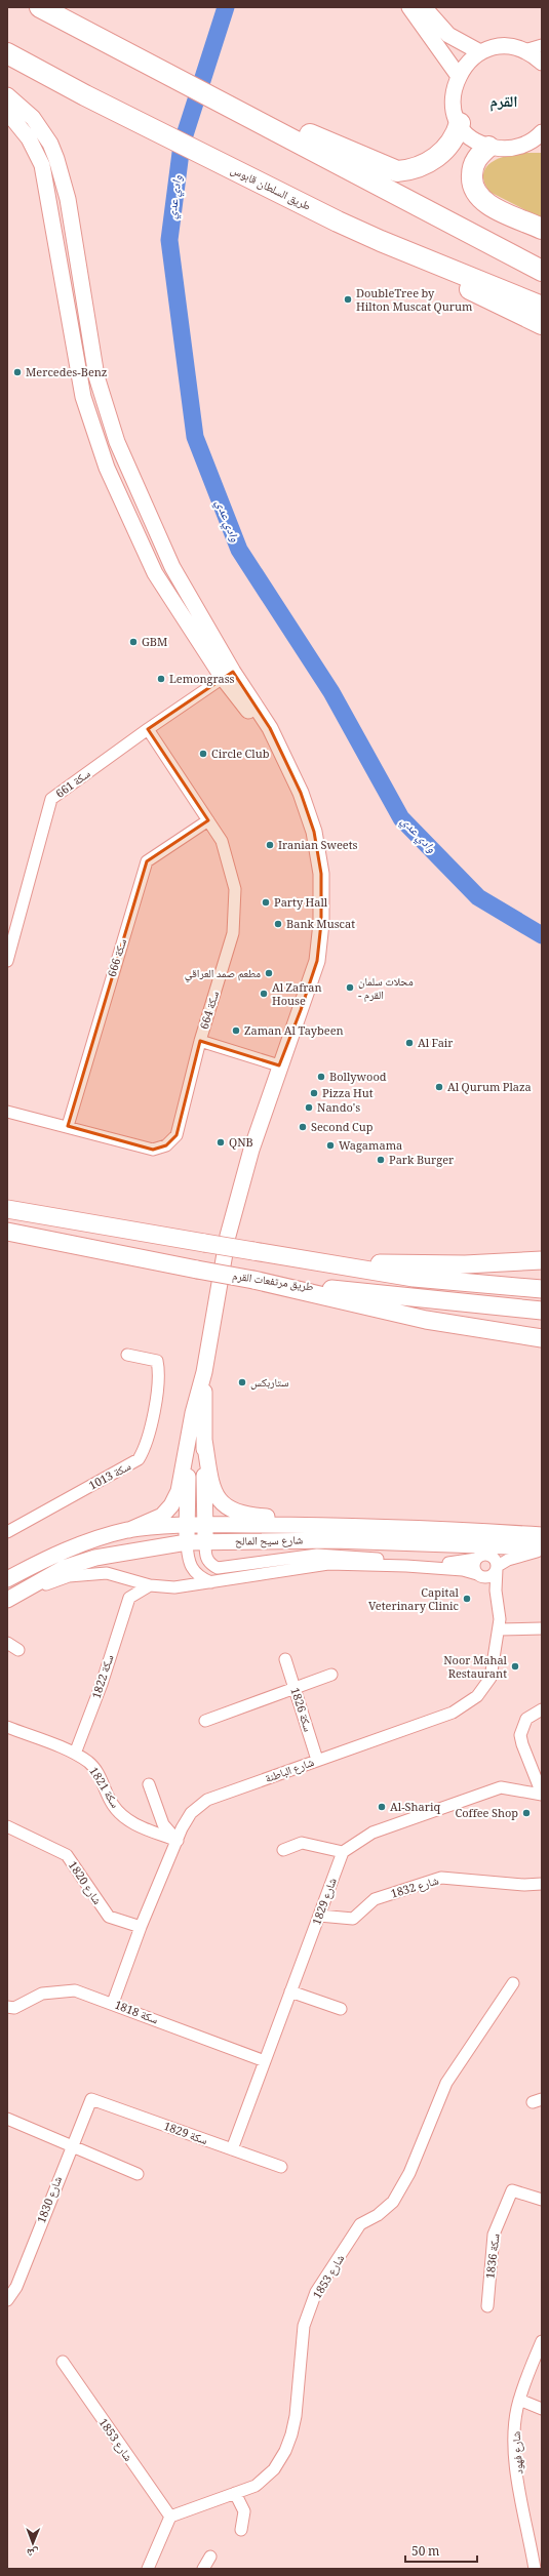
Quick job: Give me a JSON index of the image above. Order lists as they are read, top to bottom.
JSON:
{
  "streets": {
    "highway": ["طريق السلطان قابوس"],
    "main road": ["طريق مرتفعات القرم"],
    "street": [
      "سكة 661",
      "سكة 666",
      "سكة 664",
      "سكة 1013",
      "شارع سيح المالح",
      "سكة 1822",
      "سكة 1826",
      "شارع الباطنة",
      "سكة 1821",
      "1820 شارع",
      "1832 شارع",
      "1829 شارع",
      "سكة 1818",
      "سكة 1829",
      "1830 شارع",
      "سكة 1836",
      "شارع 1853",
      "1853 شارع",
      "شارع فهود"
    ]
  },
  "crossings": [
    ["سكة 661", "سكة 664"],
    ["سكة 666", "سكة 664"],
    ["سكة 1822", "سكة 1821"],
    ["سكة 1826", "شارع الباطنة"],
    ["شارع الباطنة", "سكة 1821"],
    ["شارع الباطنة", "1820 شارع"],
    ["شارع الباطنة", "سكة 1818"],
    ["1832 شارع", "1829 شارع"],
    ["1829 شارع", "سكة 1818"],
    ["1829 شارع", "سكة 1829"],
    ["سكة 1829", "1830 شارع"],
    ["شارع 1853", "1853 شارع"]
  ],
  "districts": ["القرم"],
  "water": ["وادي عدي"],
  "places": [
    "DoubleTree by Hilton Muscat Qurum",
    "Mercedes-Benz",
    "GBM",
    "Lemongrass",
    "Circle Club",
    "Iranian Sweets",
    "Party Hall",
    "Bank Muscat",
    "مطعم صمد العراقي",
    "محلات سلمان - القرم",
    "Al Zafran House",
    "Zaman Al Taybeen",
    "Al Fair",
    "Bollywood",
    "Al Qurum Plaza",
    "Pizza Hut",
    "Nando's",
    "Second Cup",
    "QNB",
    "Wagamama",
    "Park Burger",
    "ستاربكس",
    "Capital Veterinary Clinic",
    "Noor Mahal Restaurant",
    "Al-Shariq",
    "Coffee Shop"
  ],
  "scale_bar": "50 m",
  "north": "bottom"
}
